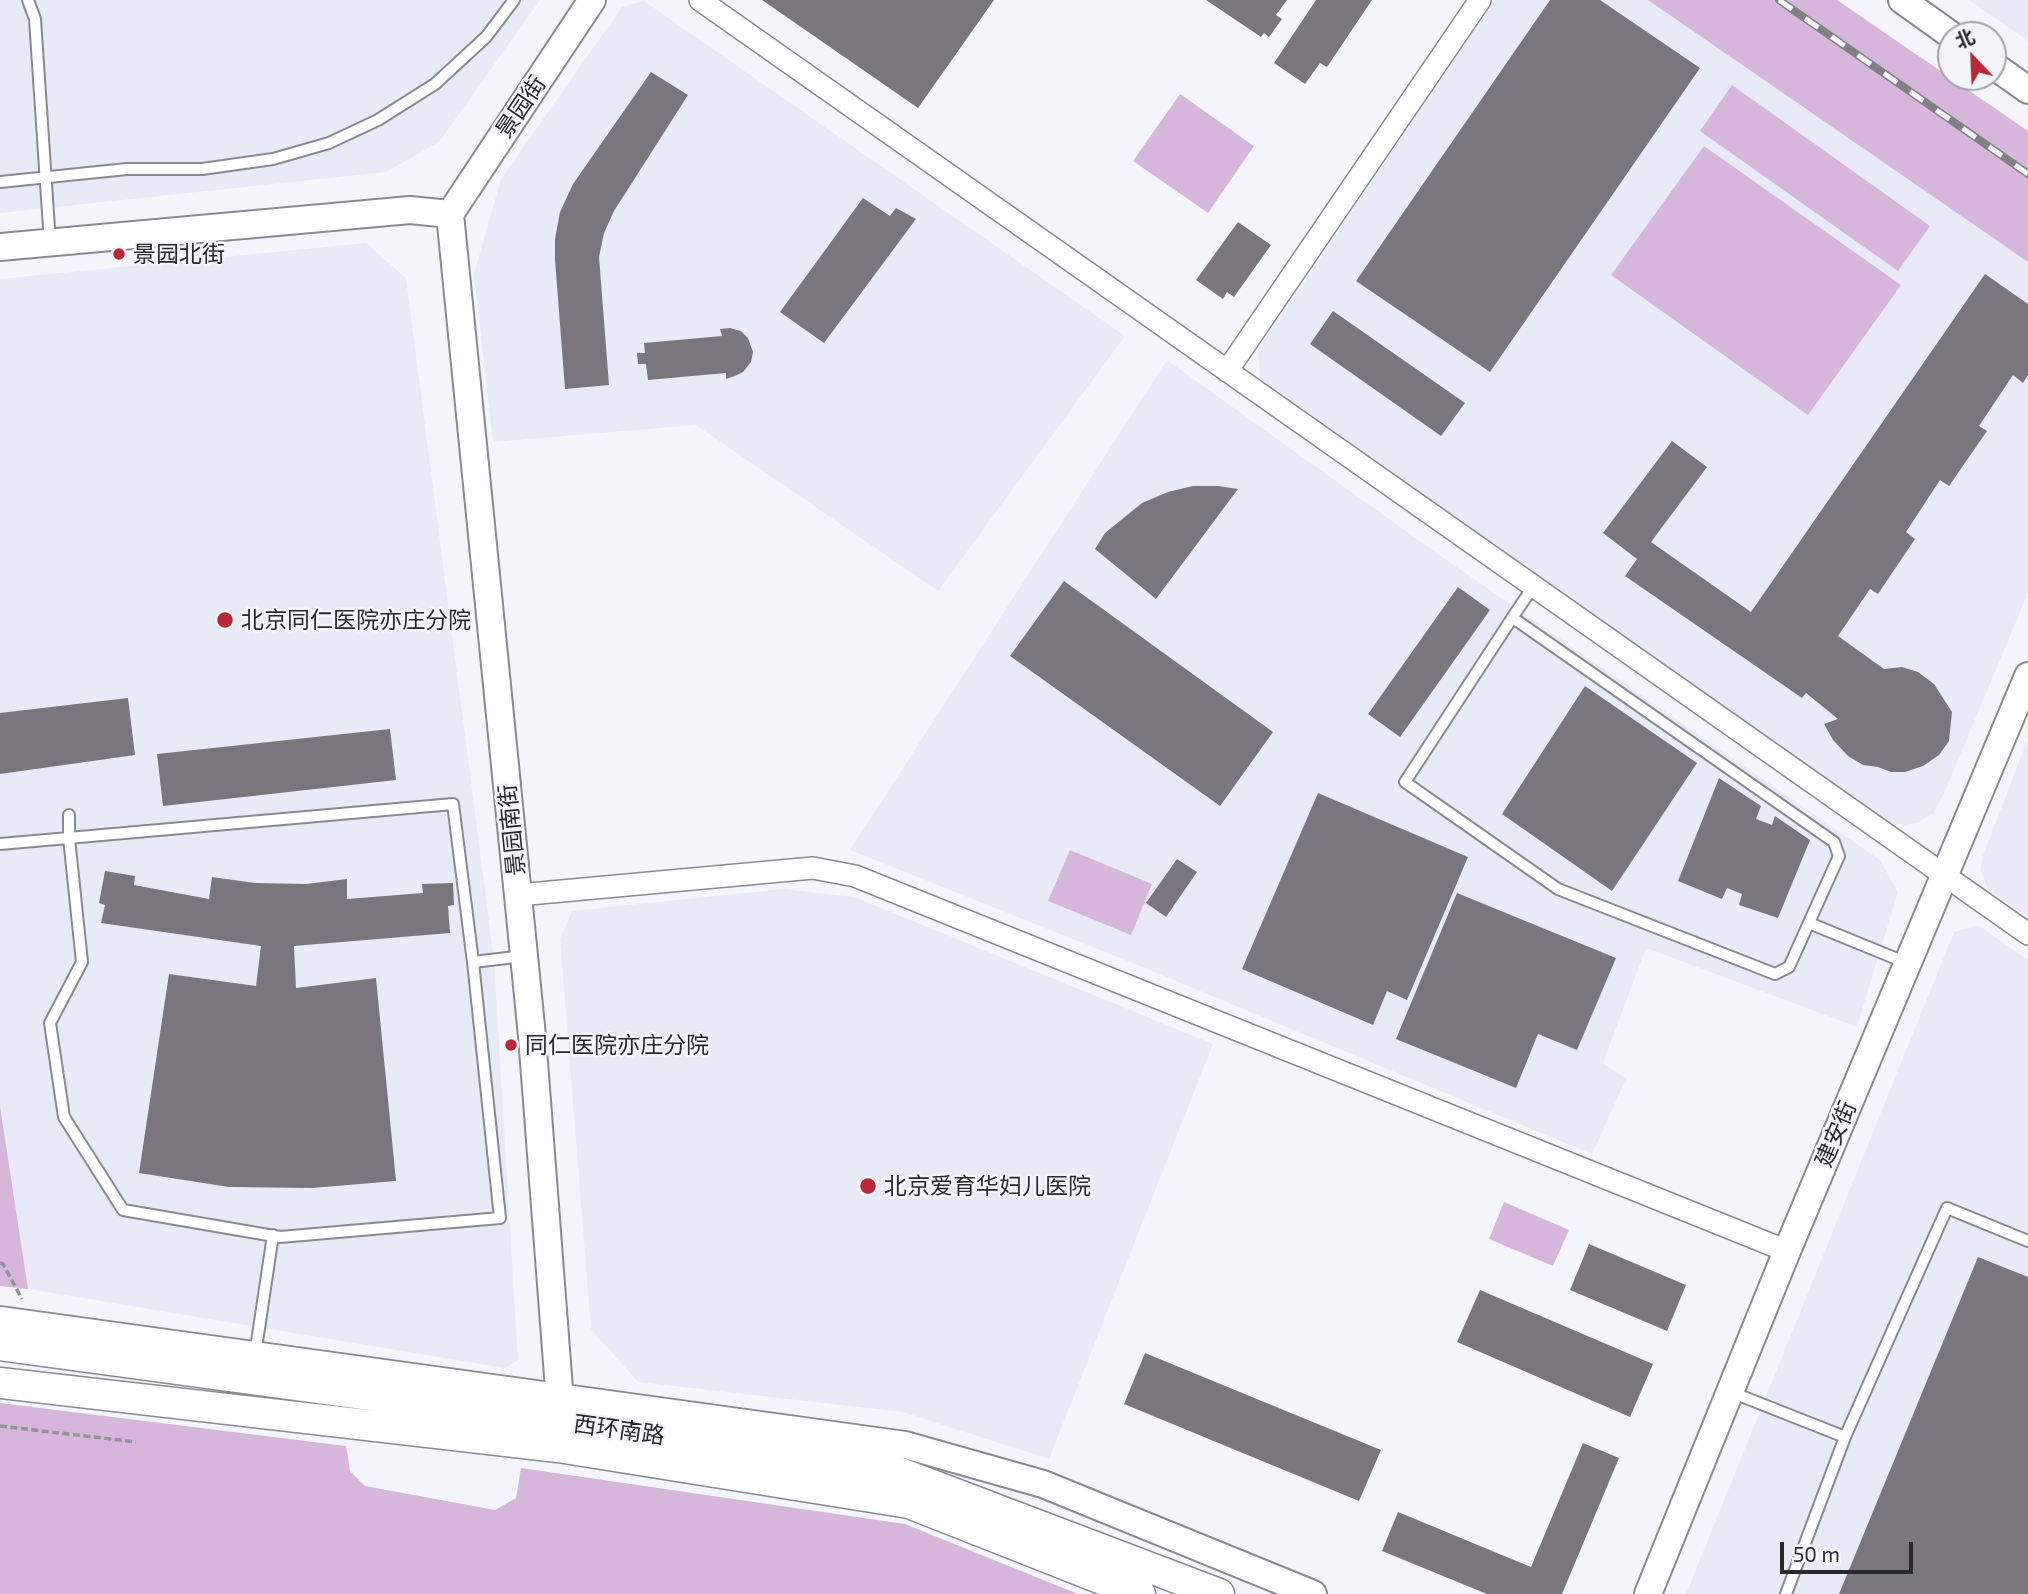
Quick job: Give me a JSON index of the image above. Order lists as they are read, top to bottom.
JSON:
{
  "streets": {
    "main road": ["西环南路"],
    "street": ["景园街", "景园南街", "建安街"]
  },
  "crossings": [
    ["景园街", "景园南街"],
    ["景园南街", "西环南路"]
  ],
  "places": [
    "景园北街",
    "北京同仁医院亦庄分院",
    "同仁医院亦庄分院",
    "北京爱育华妇儿医院"
  ],
  "scale_bar": "50 m",
  "north": "top left"
}
